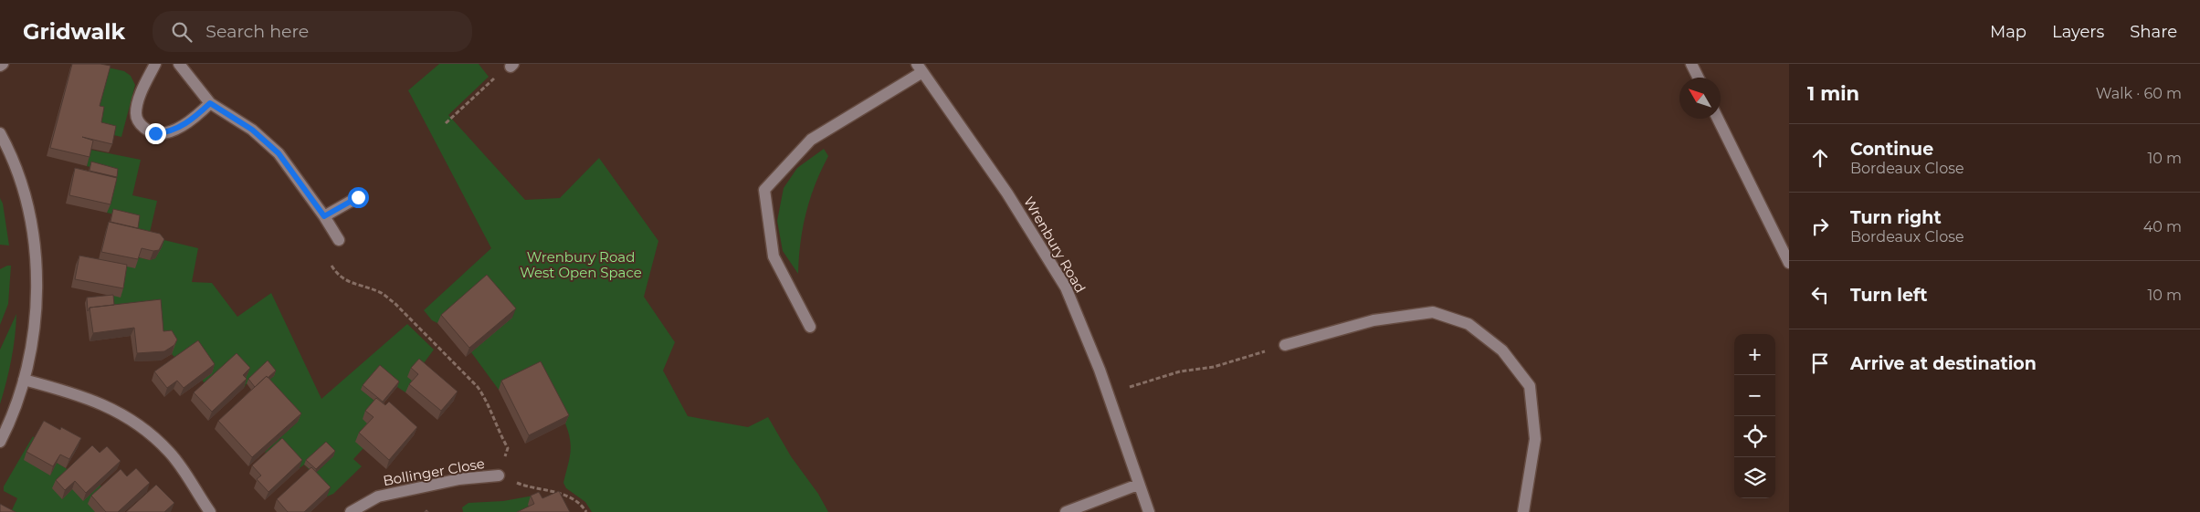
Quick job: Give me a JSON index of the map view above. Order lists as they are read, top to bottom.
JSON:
{
  "streets": {
    "street": ["Wrenbury Road", "Bollinger Close"]
  },
  "parks": ["Wrenbury Road West Open Space"],
  "north": "top left",
  "page": {
    "header": "Gridwalk",
    "search": "Search here",
    "nav": ["Map", "Layers", "Share"],
    "heading": ["1 min", "Walk · 60 m"],
    "list": [
      ["Continue", "Bordeaux Close", "10 m"],
      ["Turn right", "Bordeaux Close", "40 m"],
      ["Turn left", "10 m"],
      "Arrive at destination"
    ],
    "map_buttons": ["+", "−"]
  }
}
